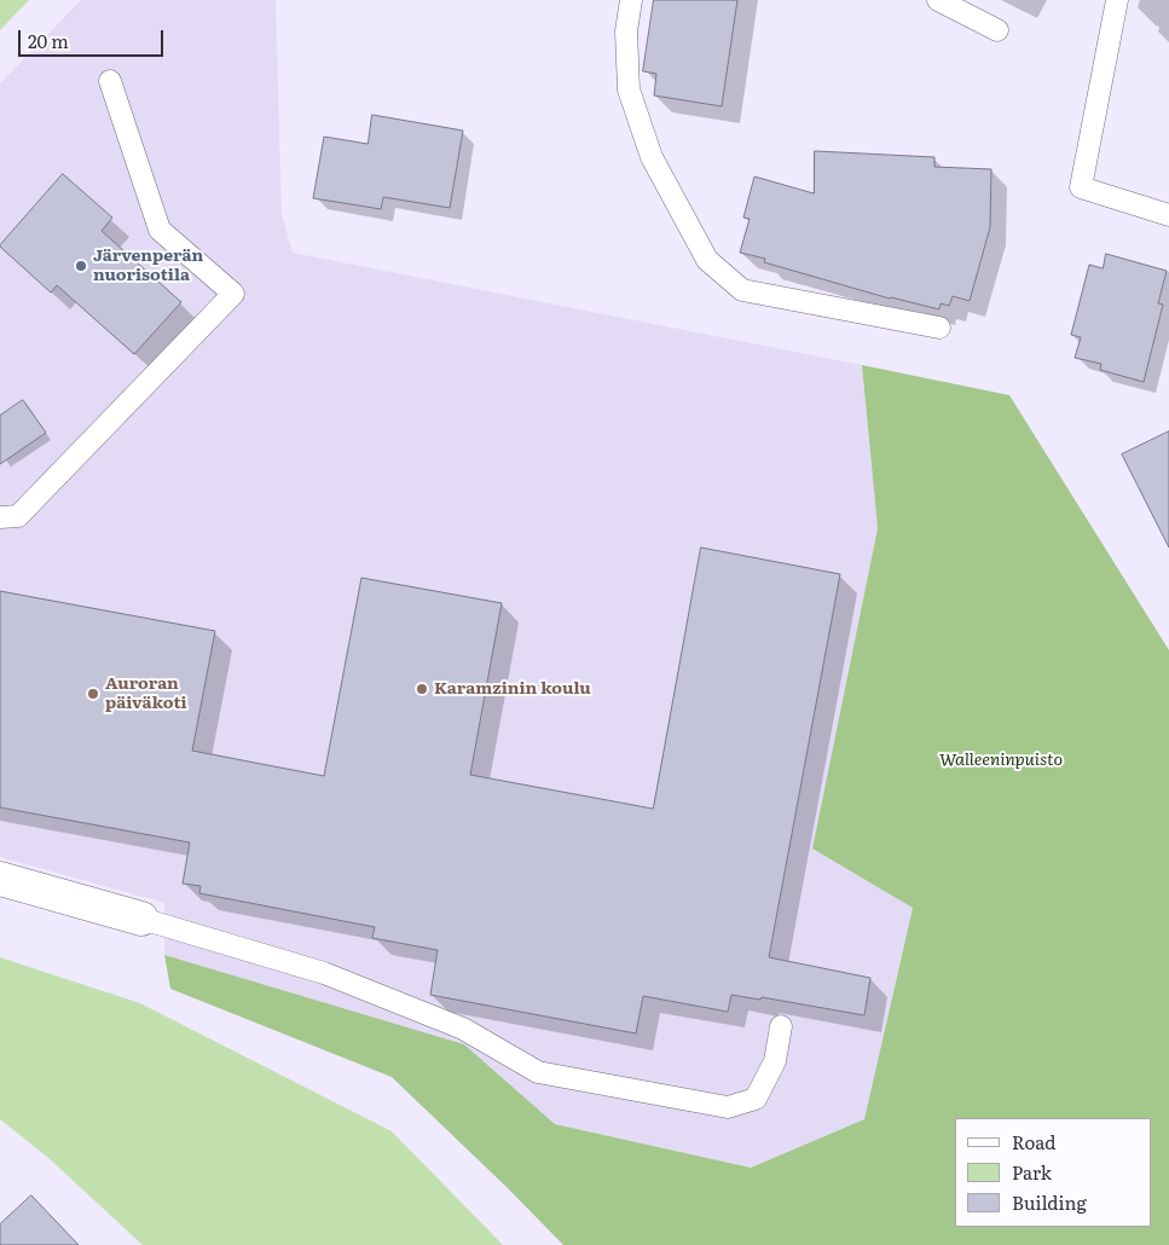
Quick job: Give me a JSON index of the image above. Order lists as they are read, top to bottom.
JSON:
{
  "parks": ["Walleeninpuisto"],
  "places": ["Järvenperän nuorisotila", "Karamzinin koulu", "Auroran päiväkoti"],
  "legend": ["Road", "Park", "Building"],
  "scale_bar": "20 m"
}
